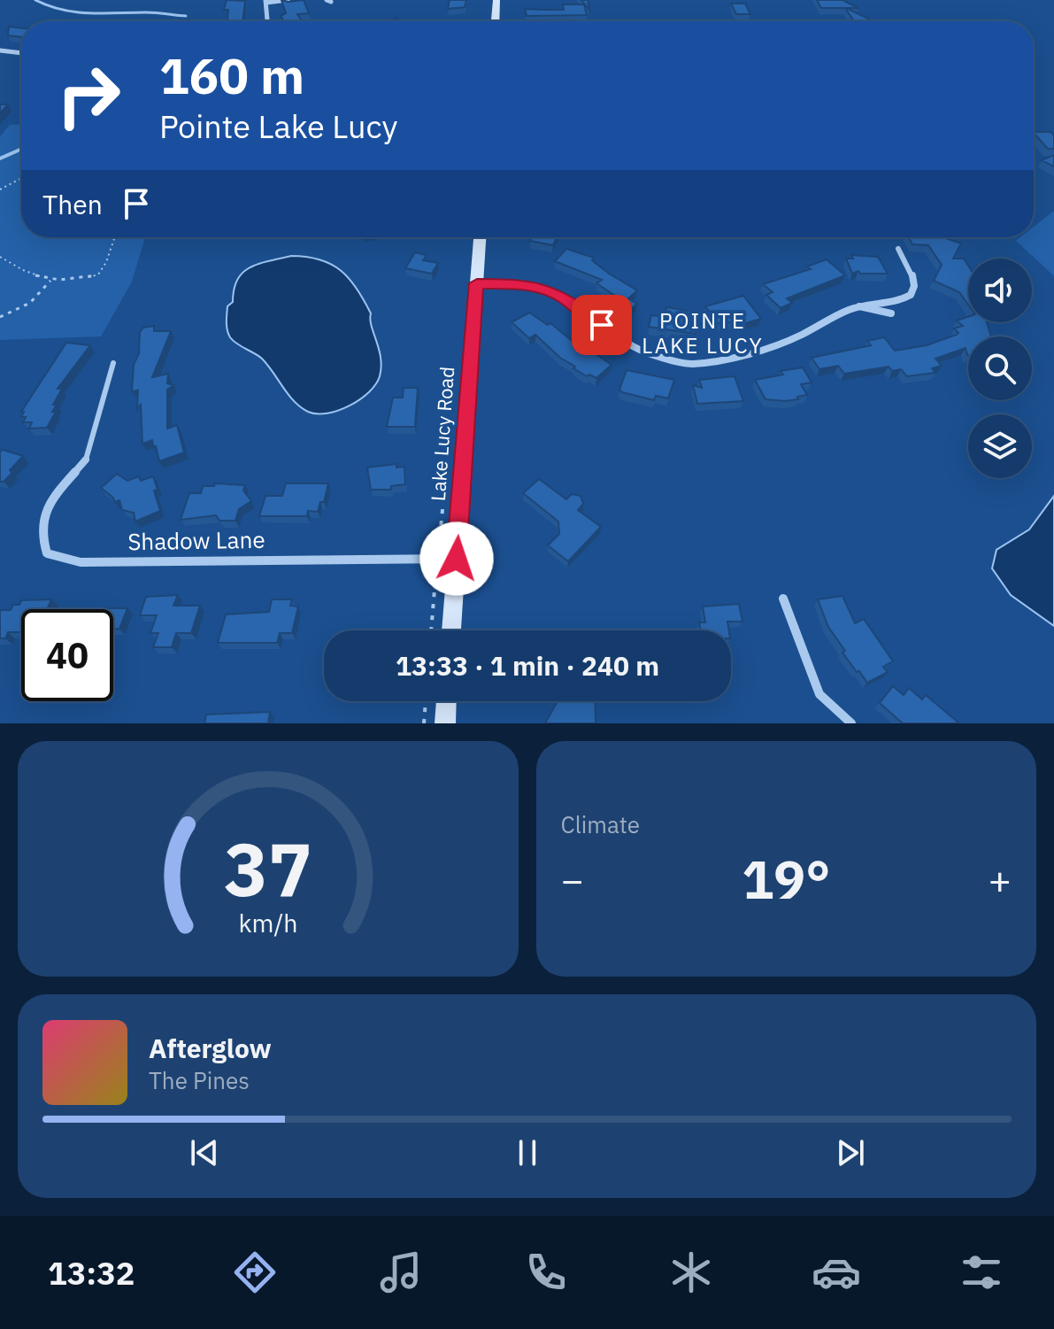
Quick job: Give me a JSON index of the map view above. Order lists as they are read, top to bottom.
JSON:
{
  "streets": {
    "street": ["Lake Lucy Road", "Shadow Lane"]
  },
  "crossings": [
    ["Lake Lucy Road", "Shadow Lane"]
  ],
  "districts": ["POINTE LAKE LUCY"],
  "page": {
    "turn": ["160 m", "Pointe Lake Lucy"],
    "then": "Then",
    "limit": "40",
    "trip": "13:33 · 1 min · 240 m",
    "tile": "Climate",
    "heat": ["−", "19°", "+"],
    "song": ["Afterglow", "The Pines"],
    "tabs": "13:32",
    "gauge": ["37", "km/h"]
  }
}
